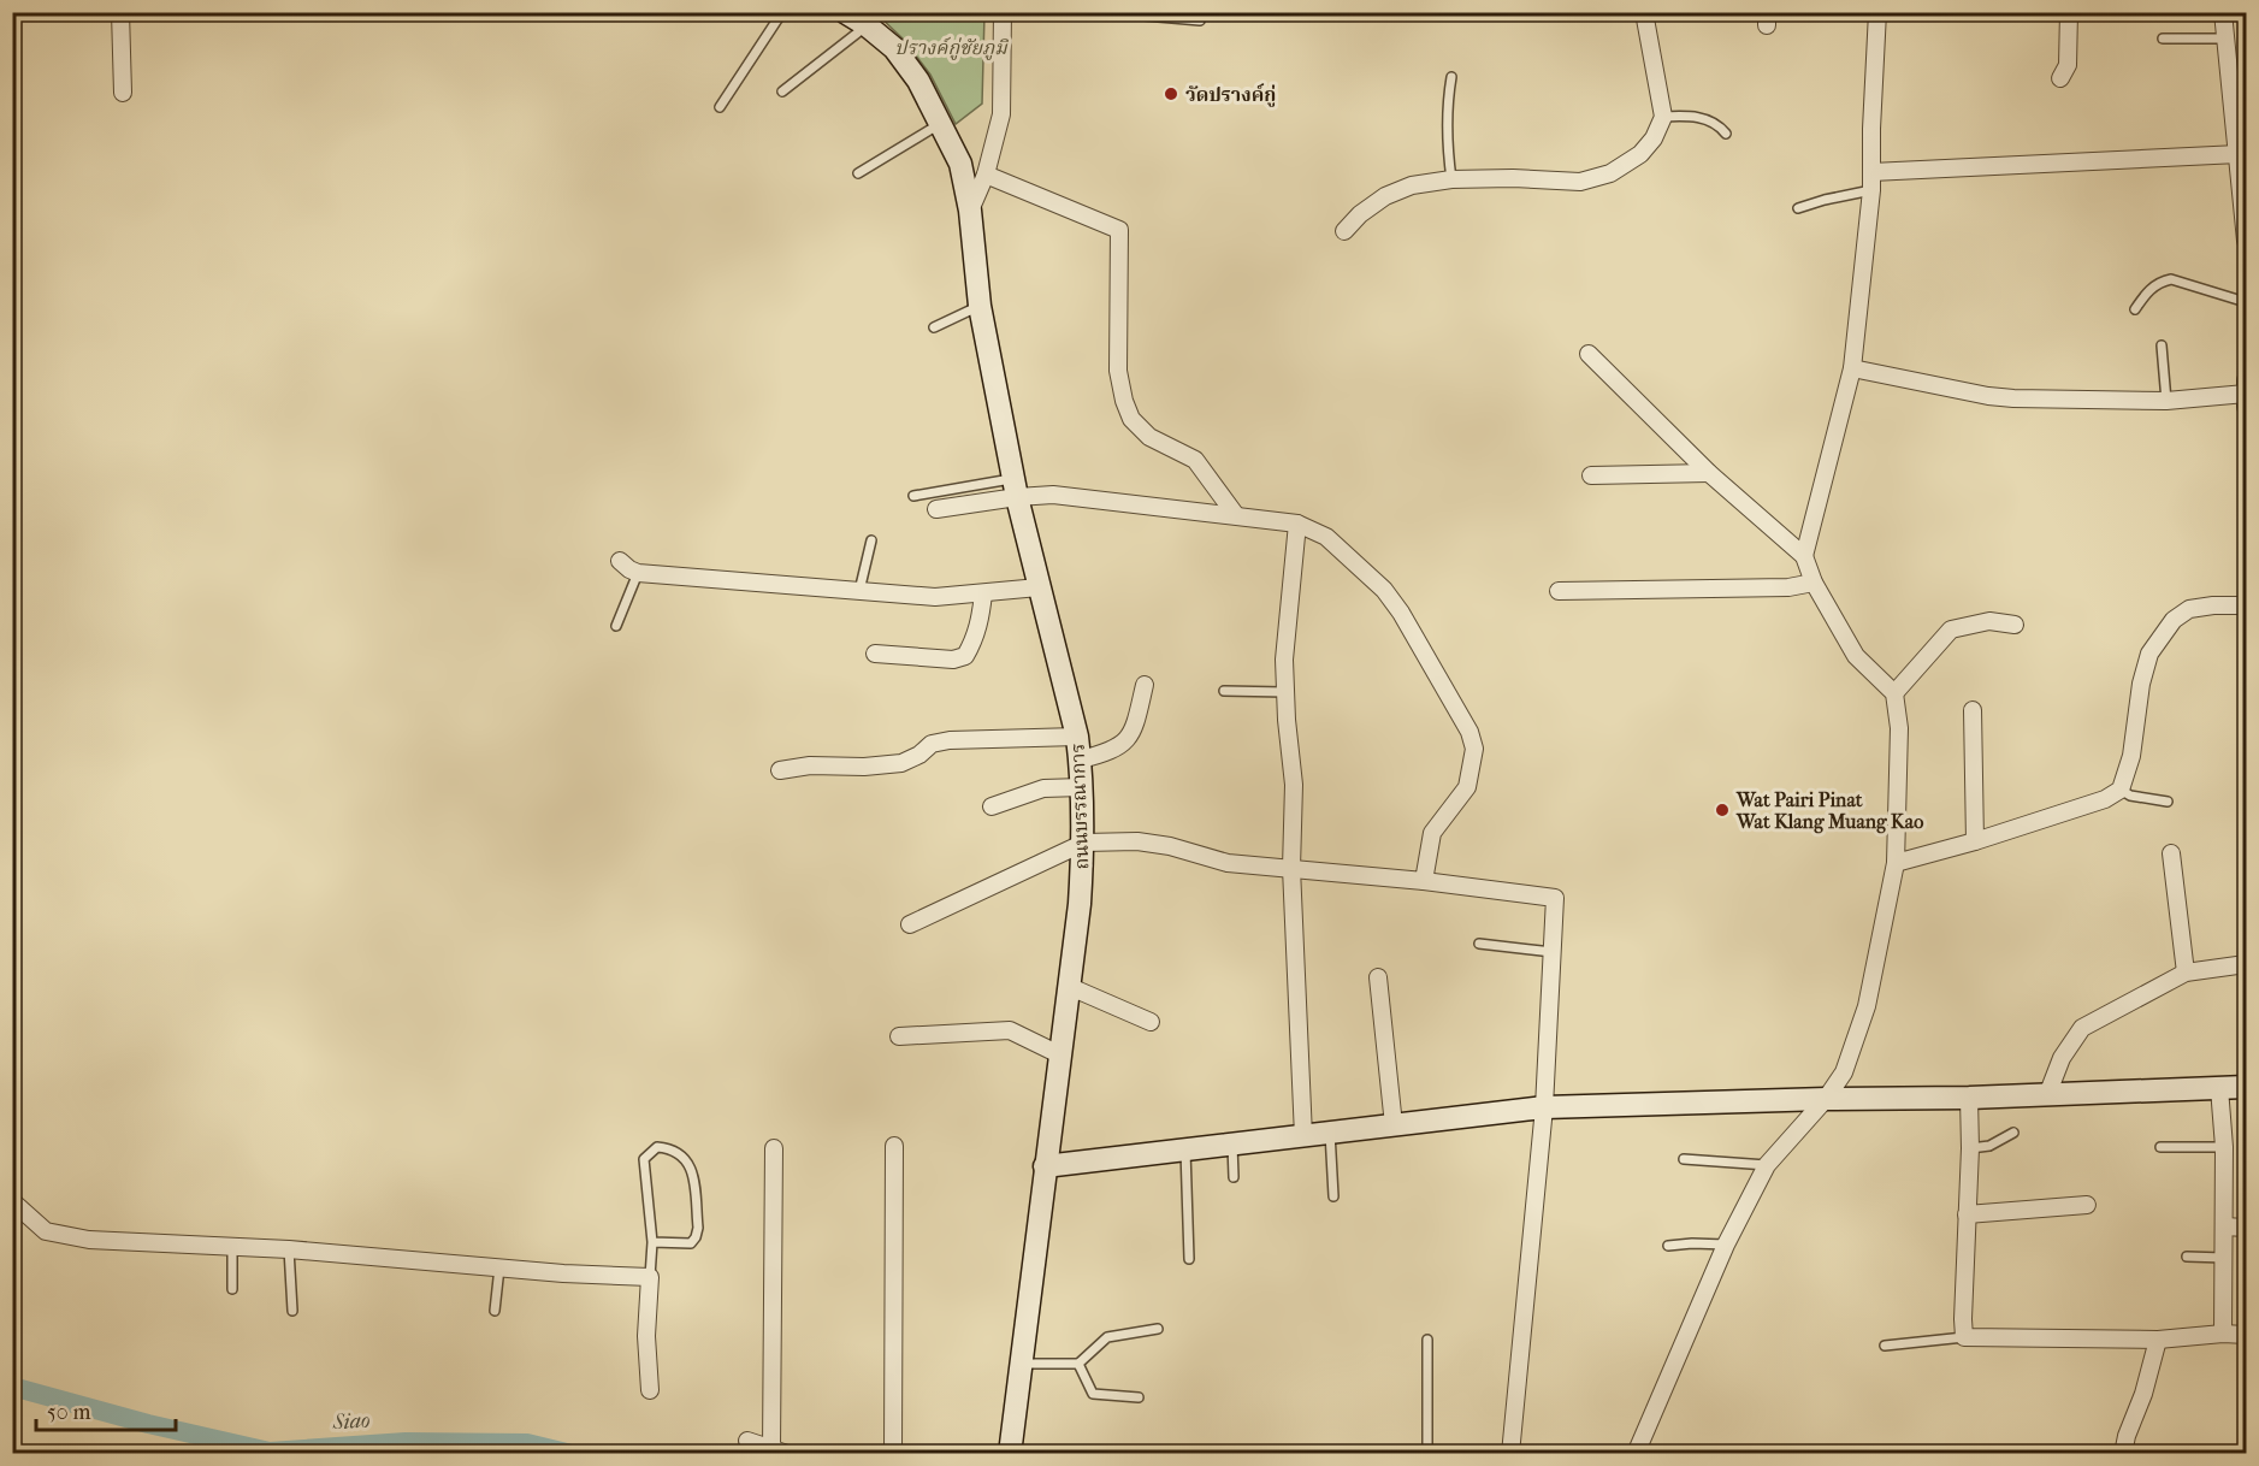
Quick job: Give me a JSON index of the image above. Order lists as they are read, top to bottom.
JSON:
{
  "streets": {
    "street": ["ถนนบรรณาการ"]
  },
  "water": ["Siao"],
  "parks": ["ปรางค์กู่ชัยภูมิ"],
  "places": ["วัดปรางค์กู่", "Wat Pairi Pinat Wat Klang Muang Kao"],
  "scale_bar": "50 m"
}
